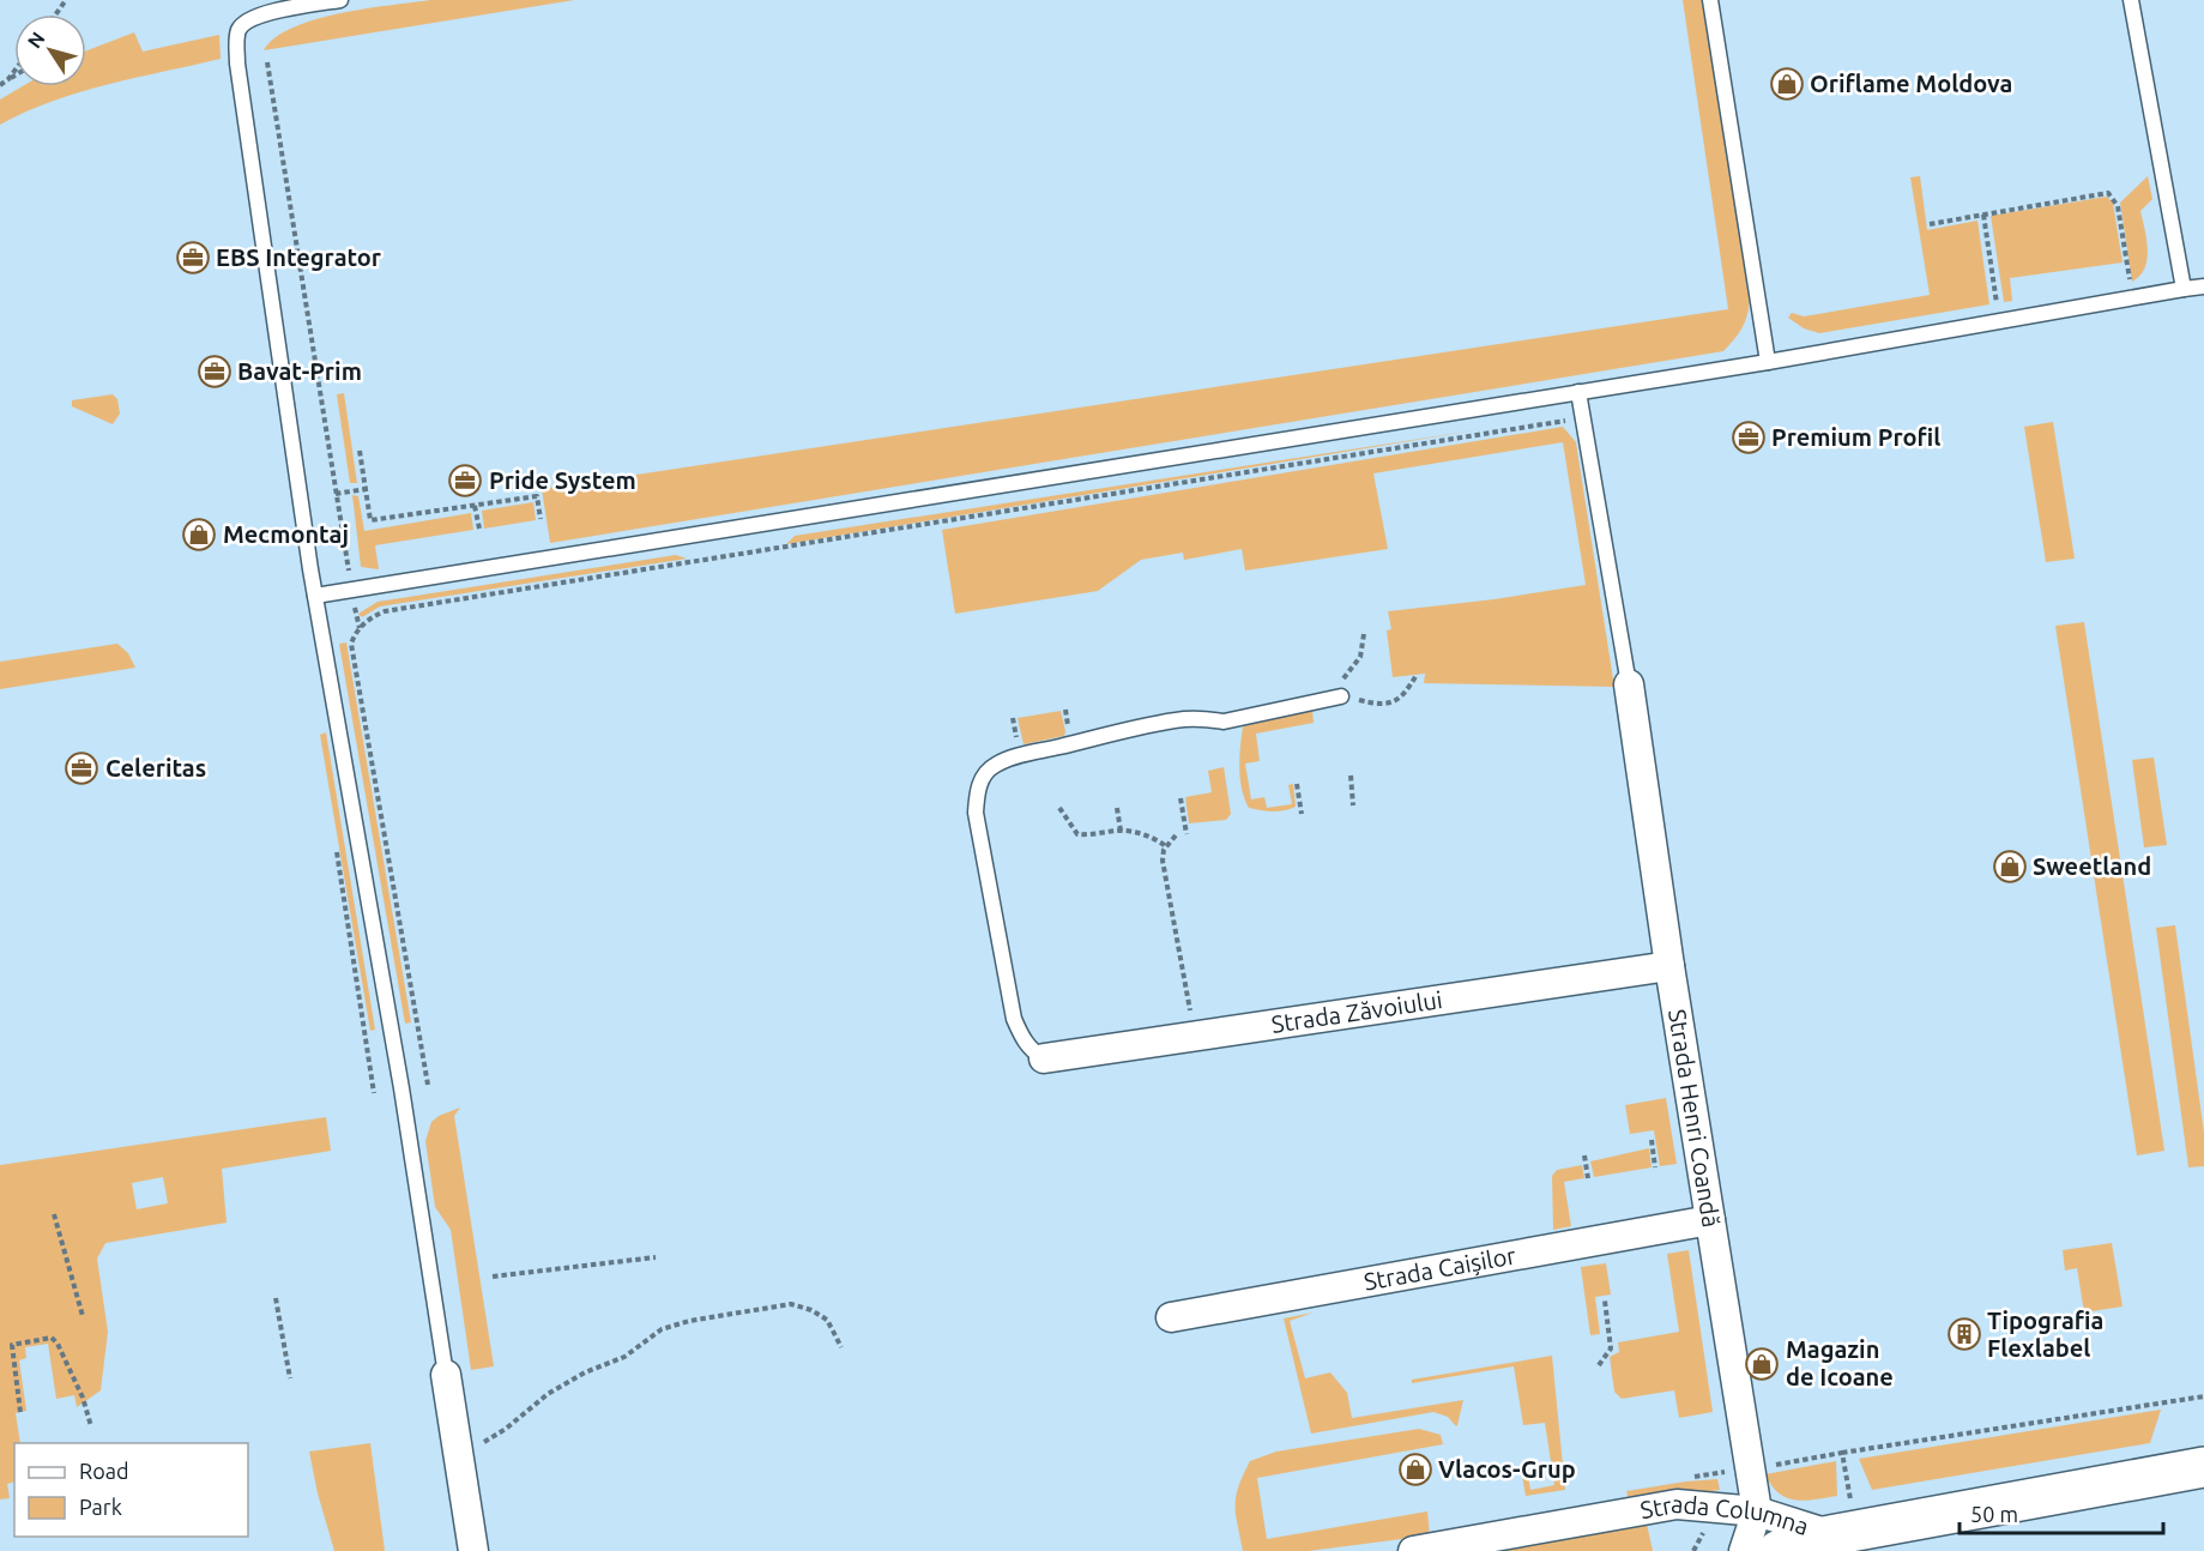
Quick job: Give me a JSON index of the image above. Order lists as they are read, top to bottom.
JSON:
{
  "streets": {
    "main road": ["Strada Columna"],
    "street": ["Strada Zăvoiului", "Strada Henri Coandă", "Strada Caișilor"]
  },
  "crossings": [
    ["Strada Zăvoiului", "Strada Henri Coandă"],
    ["Strada Henri Coandă", "Strada Caișilor"],
    ["Strada Henri Coandă", "Strada Columna"]
  ],
  "places": {
    "shop": [
      "Oriflame Moldova",
      "Mecmontaj",
      "Sweetland",
      "Magazin de Icoane",
      "Vlacos-Grup"
    ],
    "office": [
      "EBS Integrator",
      "Bavat-Prim",
      "Premium Profil",
      "Pride System",
      "Celeritas"
    ],
    "building": ["Tipografia Flexlabel"]
  },
  "legend": ["Road", "Park"],
  "scale_bar": "50 m",
  "north": "top left"
}
